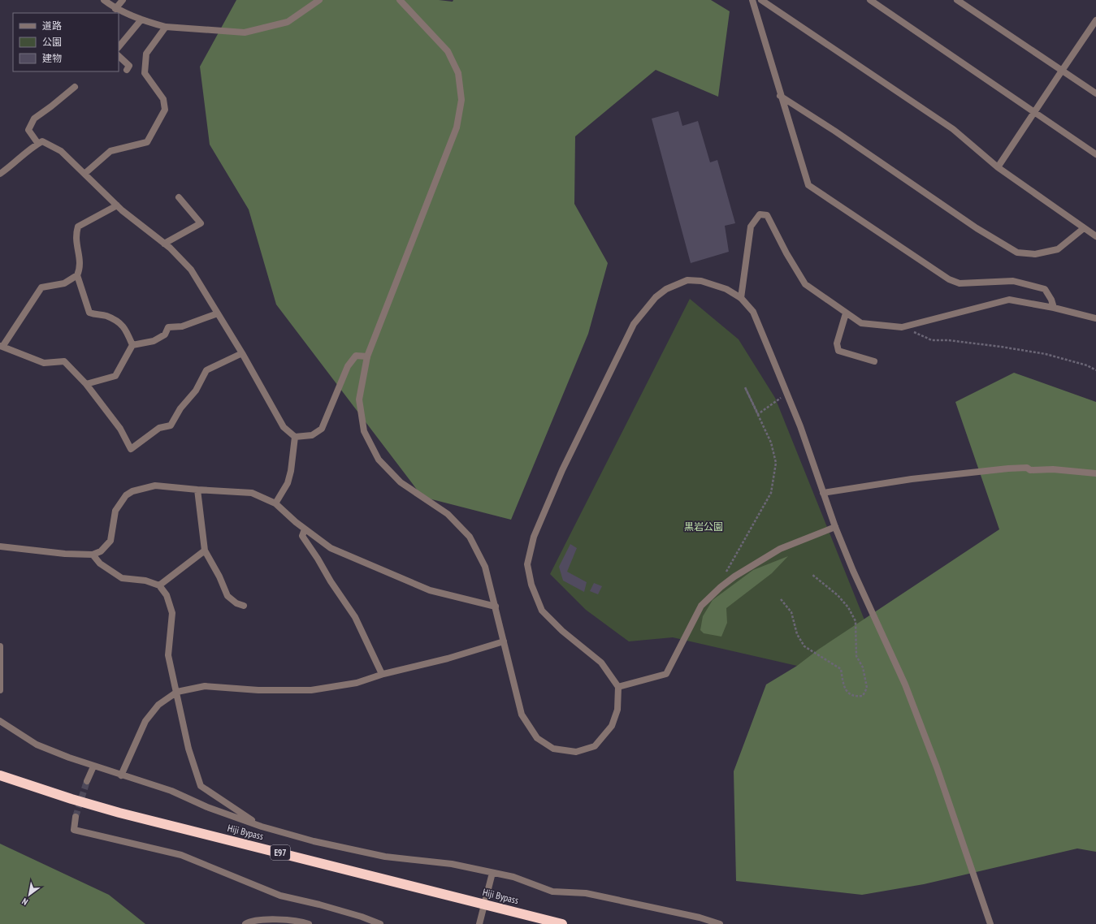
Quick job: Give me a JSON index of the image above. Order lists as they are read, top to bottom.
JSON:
{
  "streets": {
    "highway": ["Hiji Bypass", "E97"]
  },
  "parks": ["黒岩公園"],
  "legend": ["道路", "公園", "建物"],
  "north": "bottom left"
}
